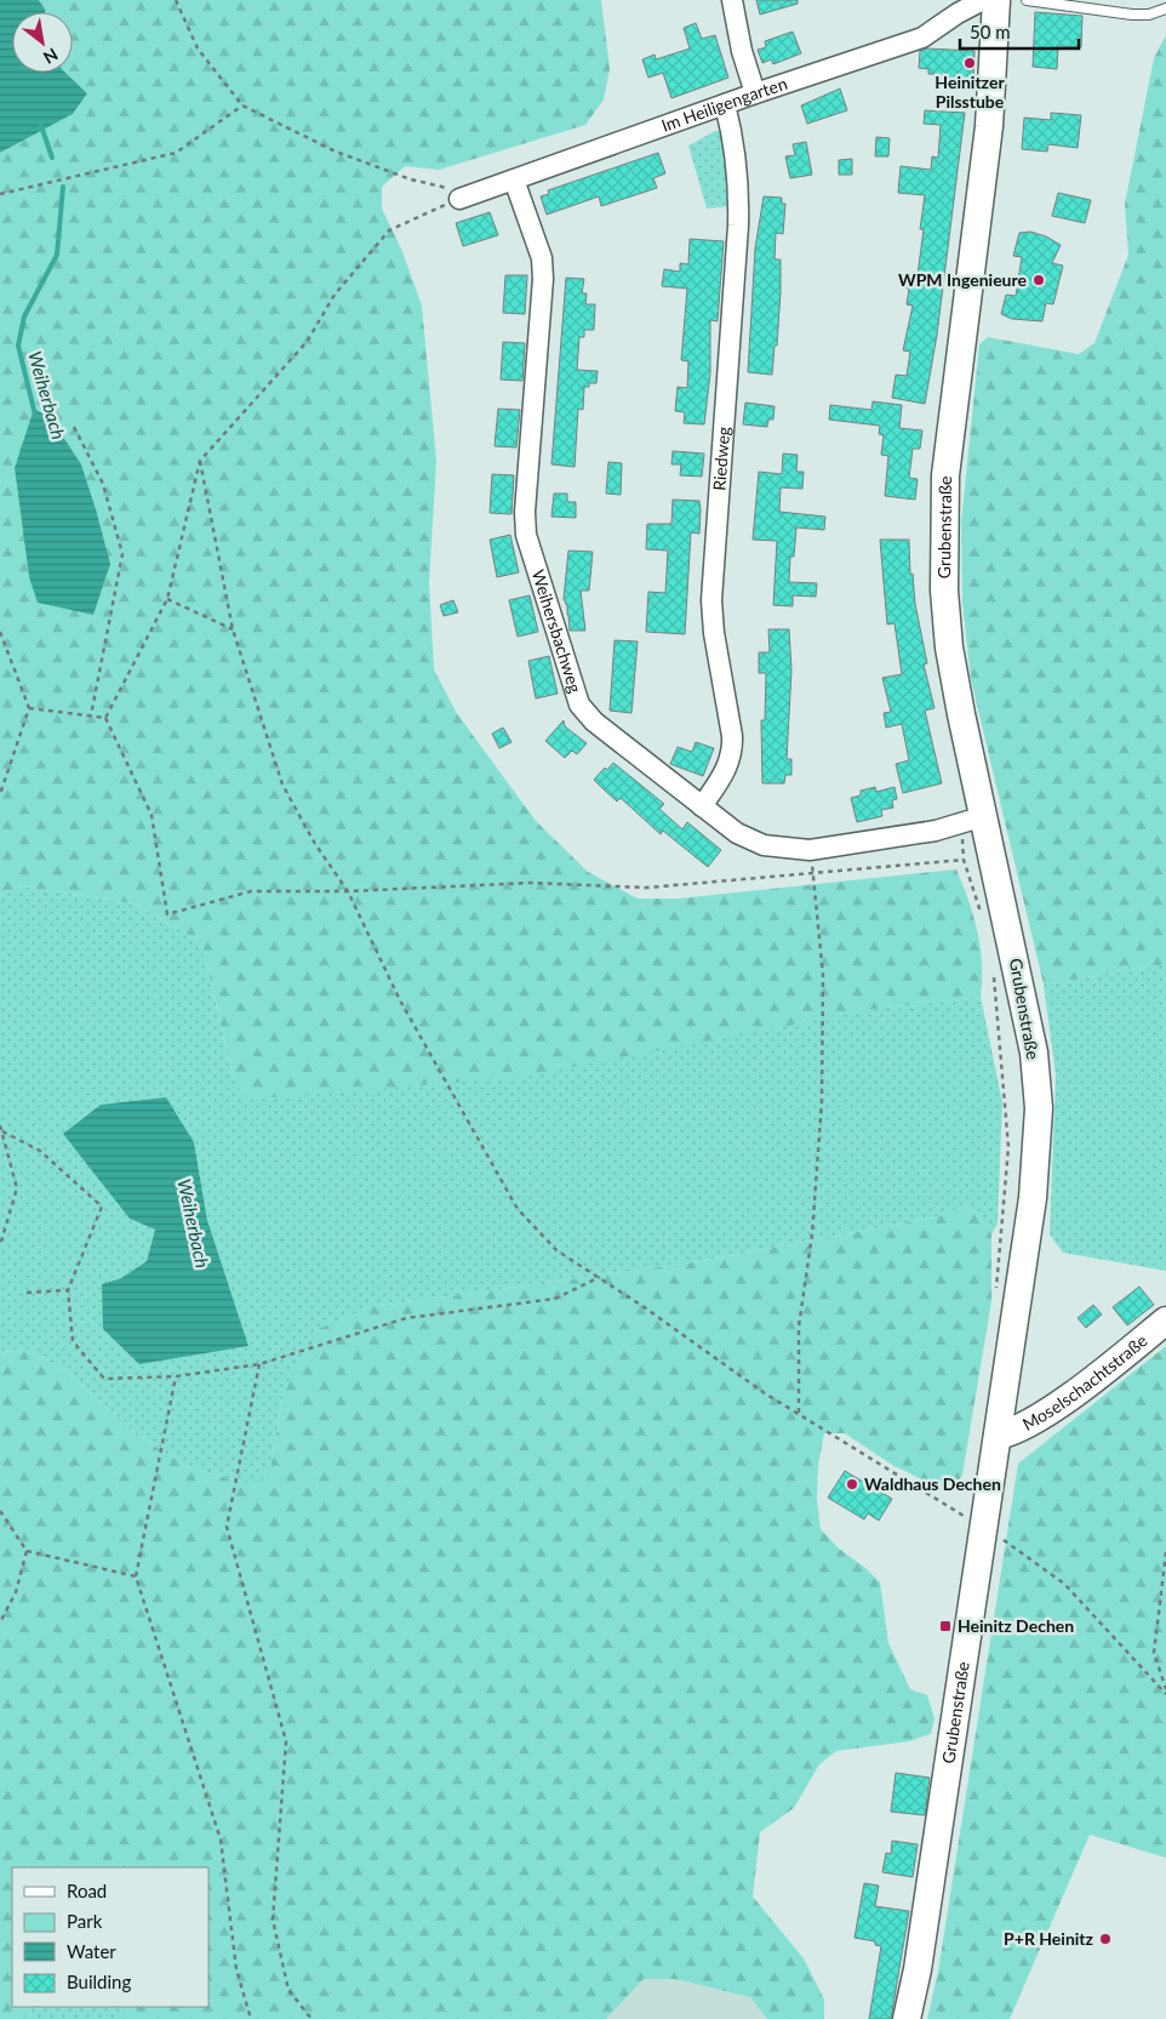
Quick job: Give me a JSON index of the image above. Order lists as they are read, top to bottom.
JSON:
{
  "streets": {
    "street": [
      "Im Heiligengarten",
      "Riedweg",
      "Grubenstraße",
      "Weihersbachweg",
      "Moselschachtstraße"
    ]
  },
  "crossings": [
    ["Im Heiligengarten", "Riedweg"],
    ["Im Heiligengarten", "Weihersbachweg"],
    ["Riedweg", "Weihersbachweg"],
    ["Grubenstraße", "Weihersbachweg"],
    ["Grubenstraße", "Moselschachtstraße"]
  ],
  "water": ["Weiherbach"],
  "places": {
    "other": [
      "Heinitzer Pilsstube",
      "WPM Ingenieure",
      "Waldhaus Dechen",
      "P+R Heinitz"
    ],
    "transit": ["Heinitz Dechen"]
  },
  "legend": [
    "Road",
    "Park",
    "Water",
    "Building"
  ],
  "scale_bar": "50 m",
  "north": "bottom right"
}
